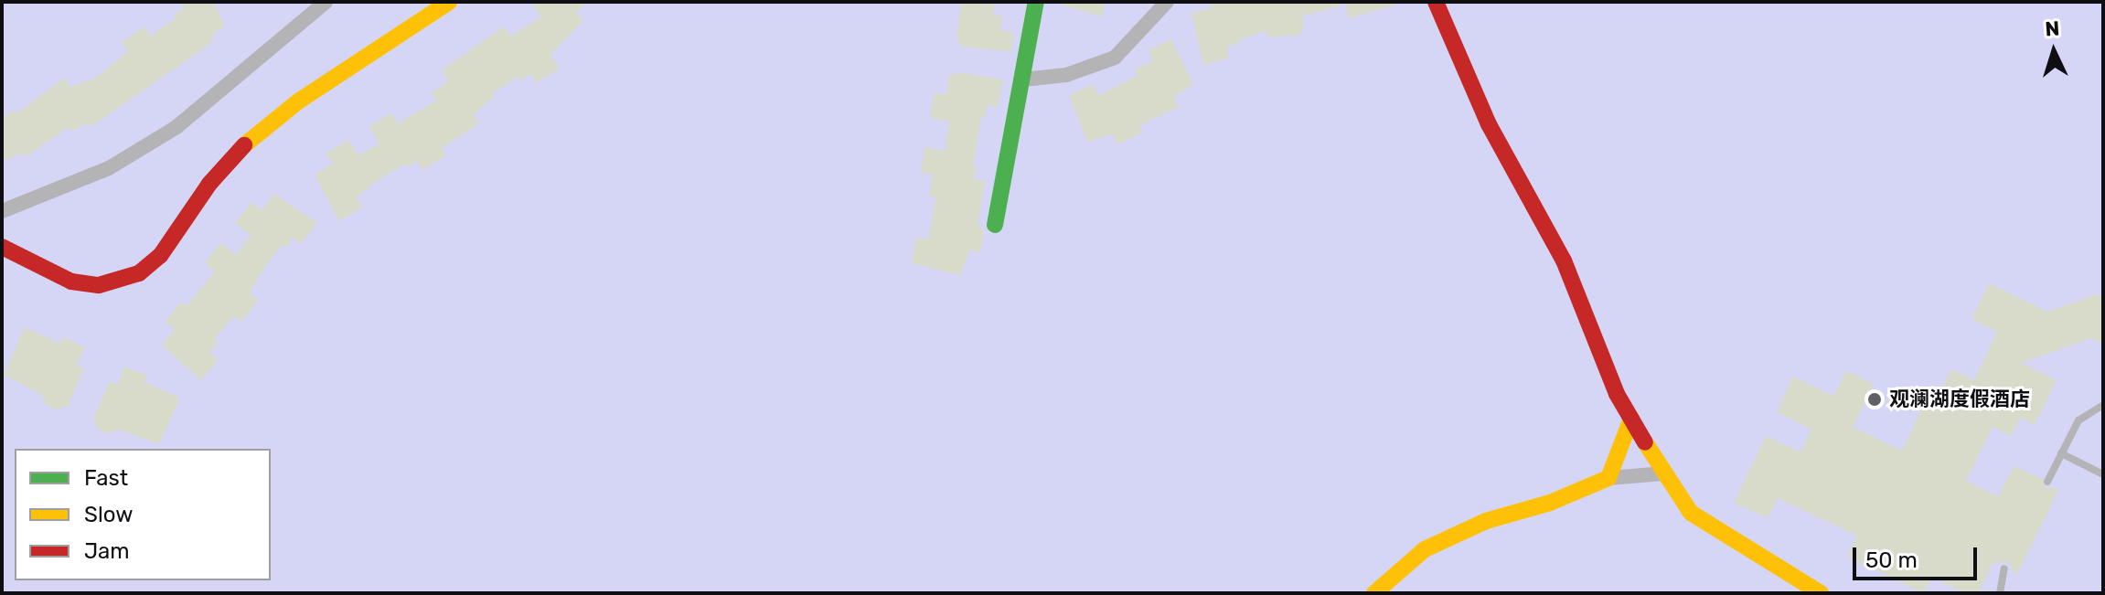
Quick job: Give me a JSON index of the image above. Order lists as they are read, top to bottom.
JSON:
{
  "places": ["观澜湖度假酒店"],
  "legend": ["Fast", "Slow", "Jam"],
  "scale_bar": "50 m",
  "north": "top"
}
